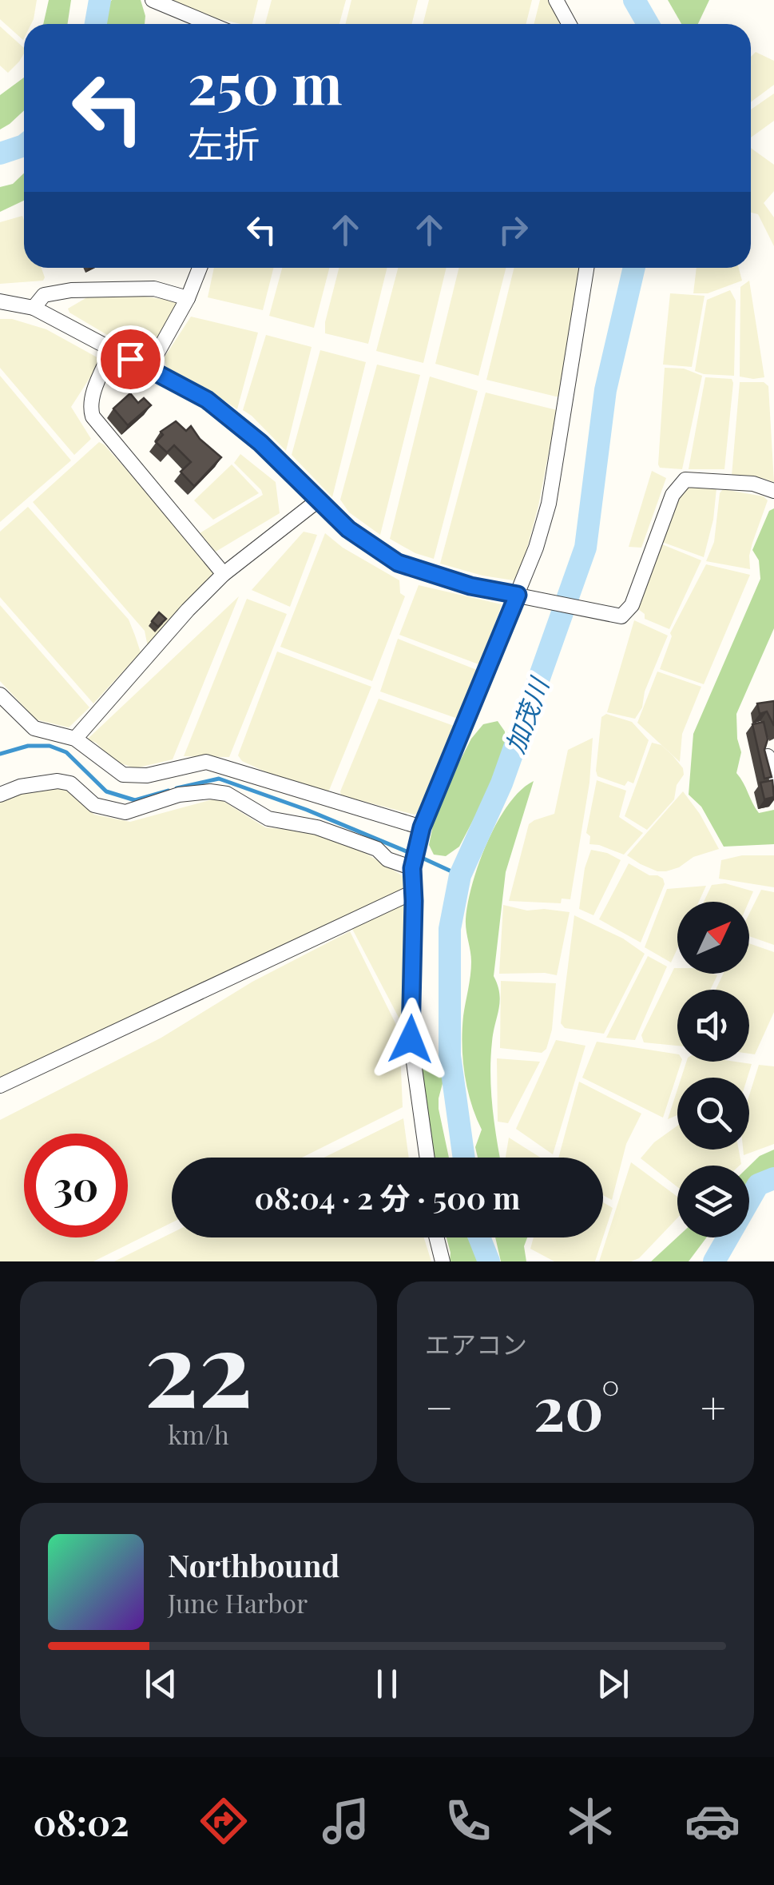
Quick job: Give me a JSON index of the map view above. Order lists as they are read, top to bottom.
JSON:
{
  "water": ["加茂川"],
  "north": "top right",
  "page": {
    "turn": ["250 m", "左折"],
    "limit": "30",
    "trip": "08:04 · 2 分 · 500 m",
    "tile": [
      ["22", "km/h"],
      "エアコン"
    ],
    "heat": ["−", "20°", "+"],
    "song": ["Northbound", "June Harbor"],
    "tabs": "08:02"
  }
}
